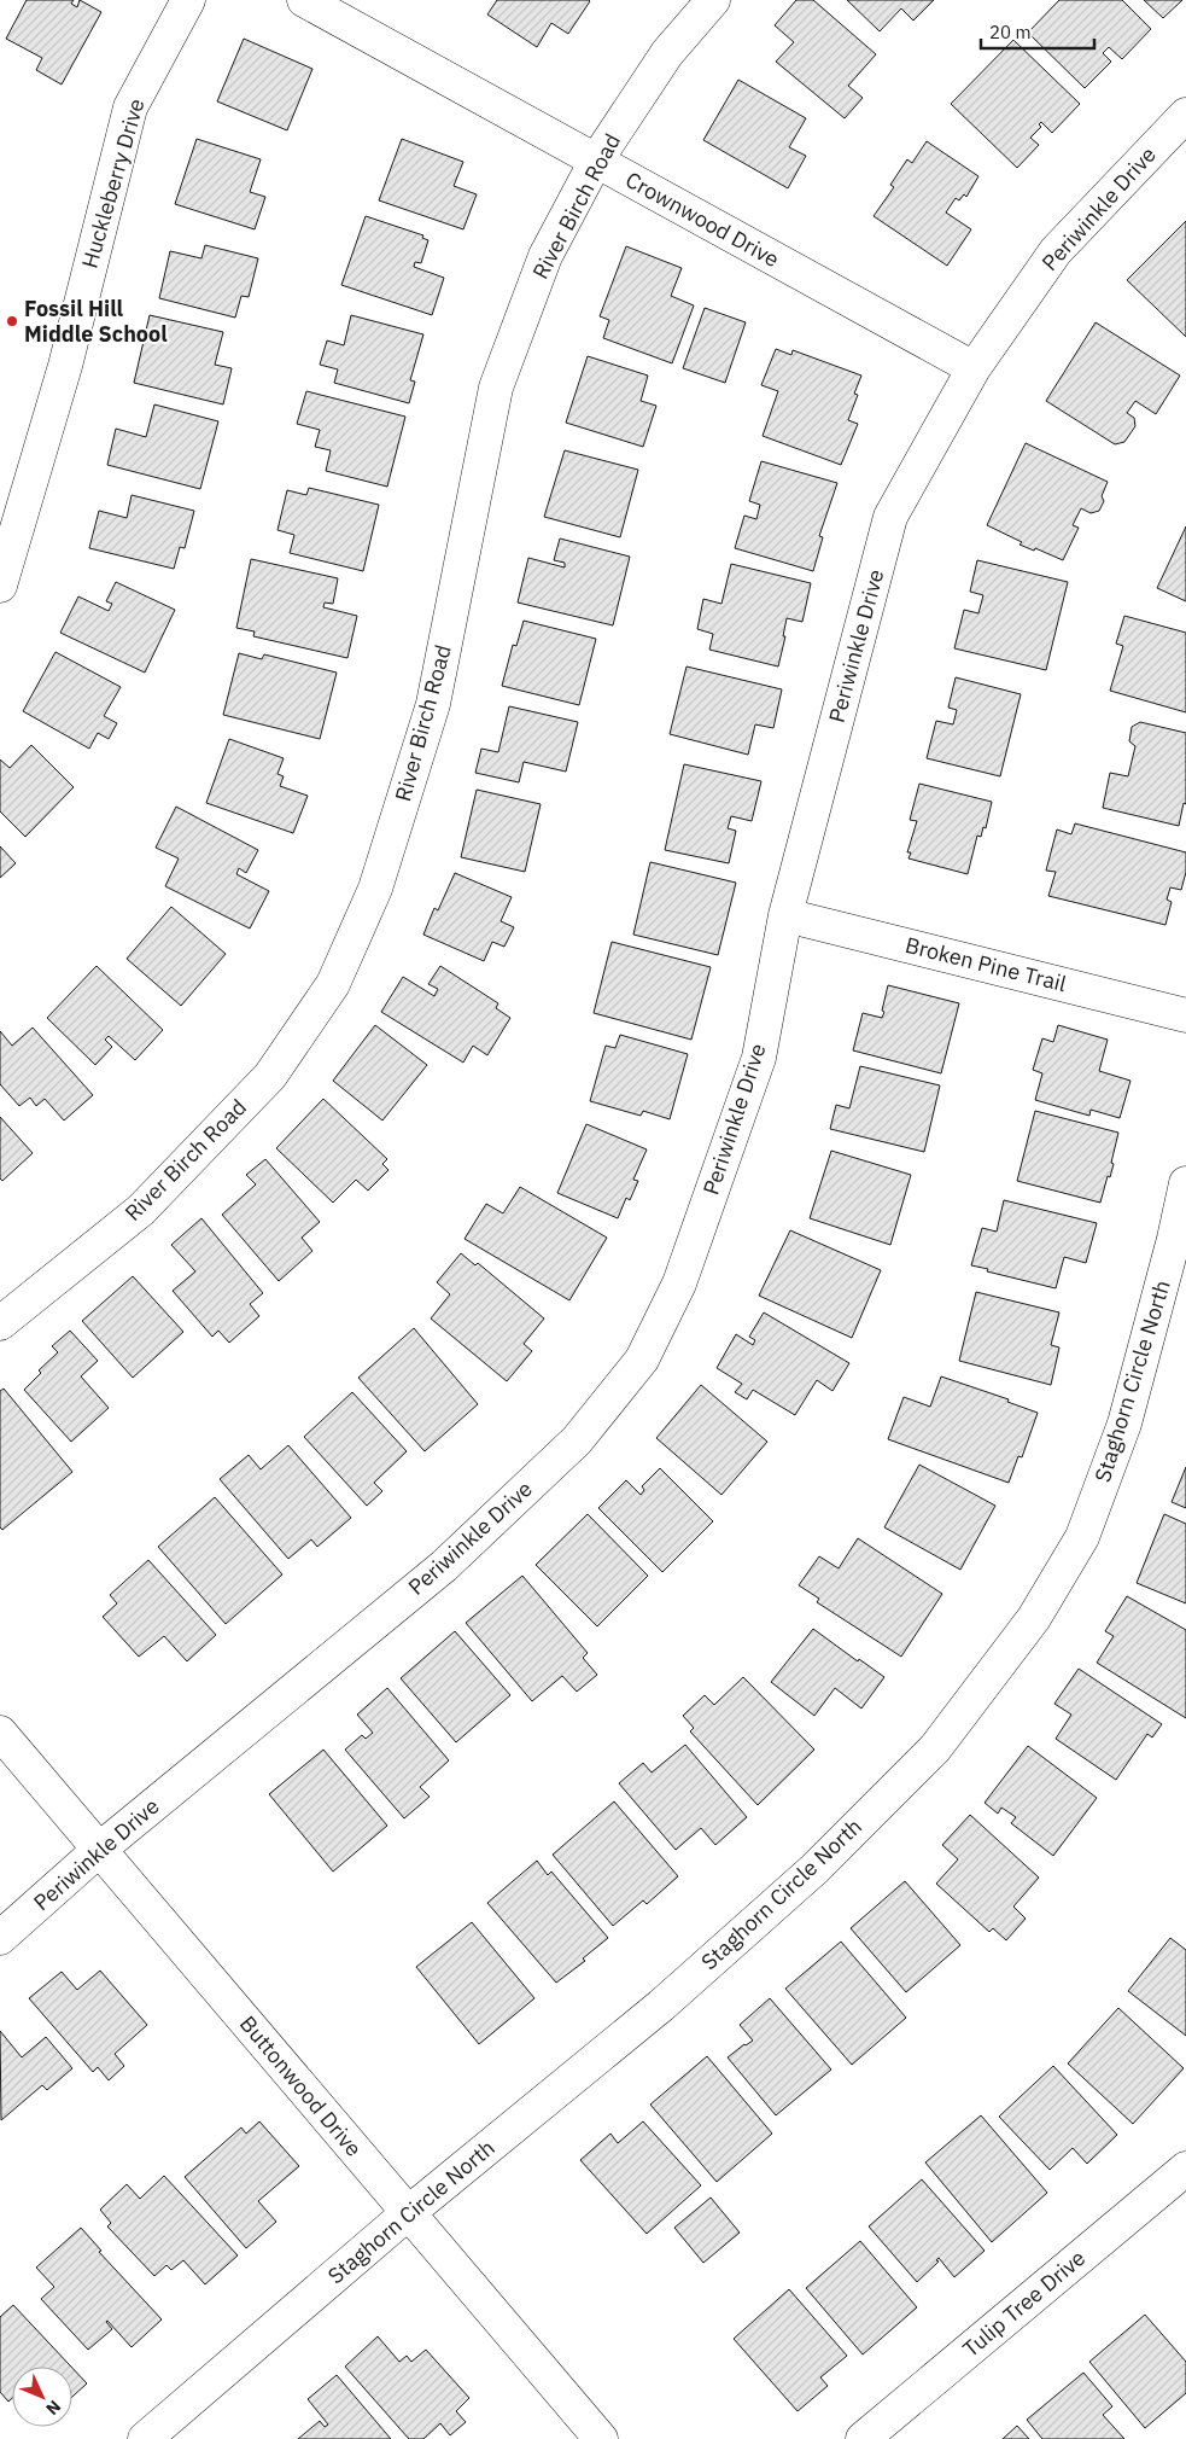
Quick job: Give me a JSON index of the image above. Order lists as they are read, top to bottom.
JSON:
{
  "streets": {
    "street": [
      "Huckleberry Drive",
      "River Birch Road",
      "Periwinkle Drive",
      "Crownwood Drive",
      "Broken Pine Trail",
      "Staghorn Circle North",
      "Buttonwood Drive",
      "Tulip Tree Drive"
    ]
  },
  "crossings": [
    ["River Birch Road", "Crownwood Drive"],
    ["Periwinkle Drive", "Crownwood Drive"],
    ["Periwinkle Drive", "Broken Pine Trail"],
    ["Periwinkle Drive", "Buttonwood Drive"],
    ["Staghorn Circle North", "Buttonwood Drive"]
  ],
  "places": ["Fossil Hill Middle School"],
  "scale_bar": "20 m",
  "north": "bottom right"
}
